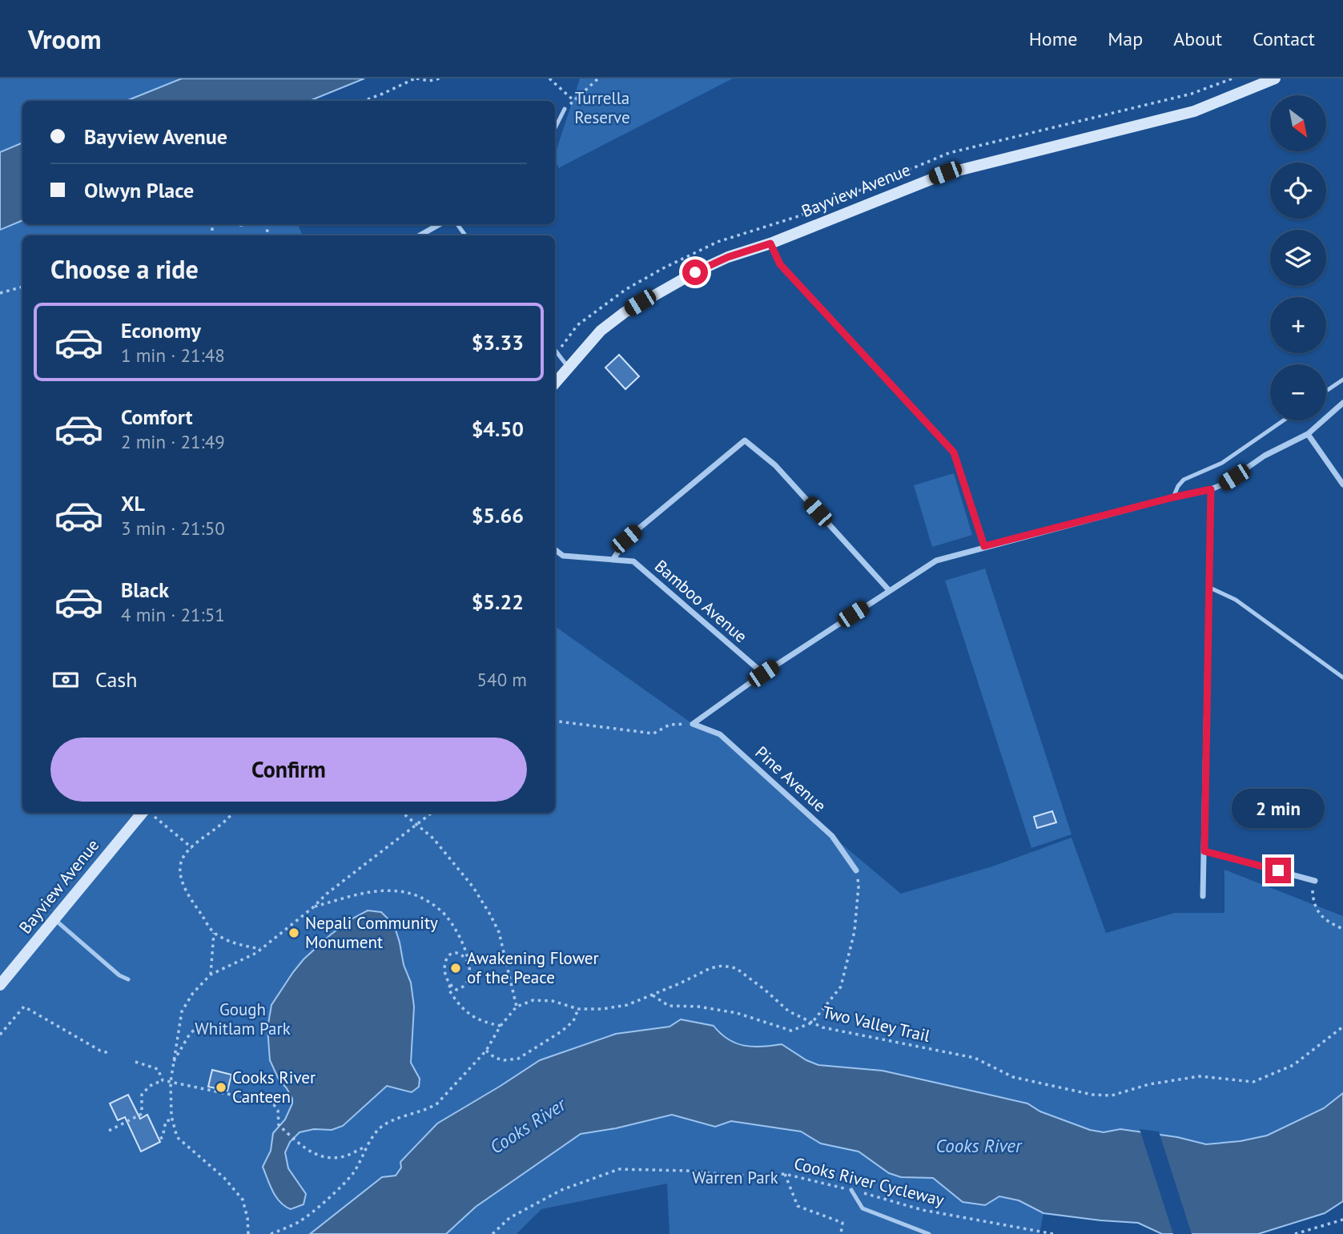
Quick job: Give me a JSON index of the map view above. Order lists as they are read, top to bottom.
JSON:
{
  "streets": {
    "main road": ["Bayview Avenue"],
    "street": ["Bamboo Avenue", "Pine Avenue"],
    "path": ["Two Valley Trail", "Cooks River Cycleway"]
  },
  "water": ["Cooks River"],
  "parks": ["Turrella Reserve", "Gough Whitlam Park", "Warren Park"],
  "places": ["Nepali Community Monument", "Awakening Flower of the Peace", "Cooks River Canteen"],
  "north": "bottom right",
  "page": {
    "header": "Vroom",
    "nav": [
      "Home",
      "Map",
      "About",
      "Contact"
    ],
    "map_buttons": ["+", "−"],
    "banner": ["Bayview Avenue", "Olwyn Place"],
    "heading": "Choose a ride",
    "list": [
      {
        "name": "Economy",
        "note": "1 min · 21:48",
        "value": "$3.33"
      },
      {
        "name": "Comfort",
        "note": "2 min · 21:49",
        "value": "$4.50"
      },
      {
        "name": "XL",
        "note": "3 min · 21:50",
        "value": "$5.66"
      },
      {
        "name": "Black",
        "note": "4 min · 21:51",
        "value": "$5.22"
      }
    ],
    "pay": ["Cash", "540 m"],
    "buttons": "Confirm",
    "bubble": "2 min"
  }
}
